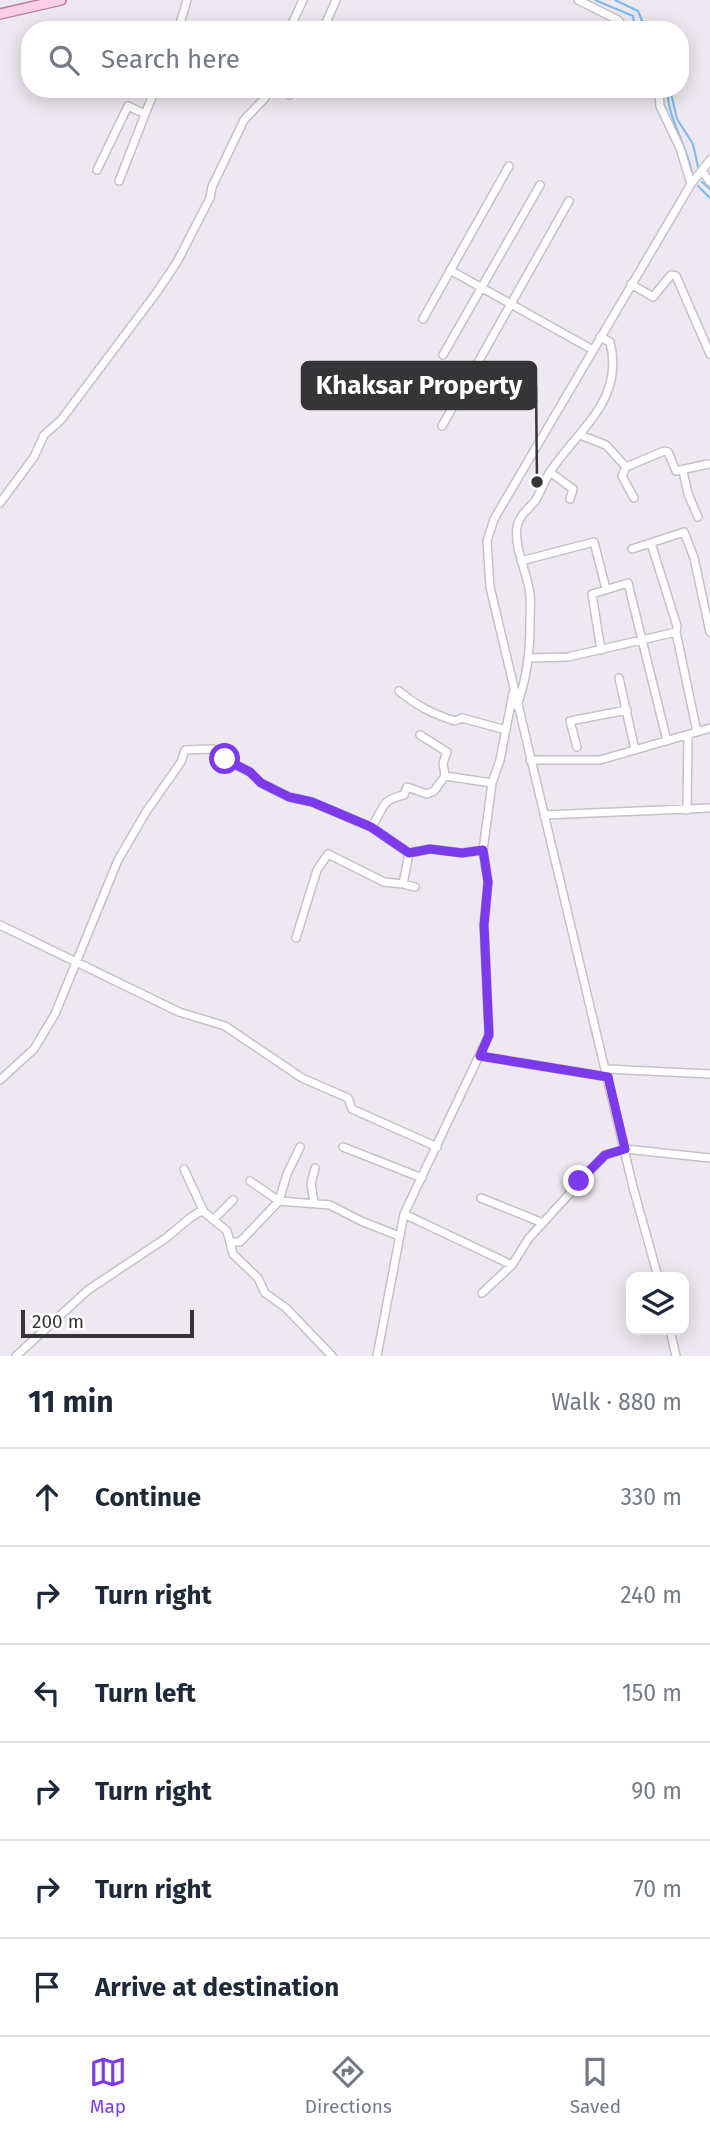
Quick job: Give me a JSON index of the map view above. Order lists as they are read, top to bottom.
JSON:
{
  "places": ["Khaksar Property"],
  "scale_bar": "200 m",
  "page": {
    "search": "Search here",
    "scale": "200 m",
    "heading": ["11 min", "Walk · 880 m"],
    "list": [
      ["Continue", "330 m"],
      ["Turn right", "240 m"],
      ["Turn left", "150 m"],
      ["Turn right", "90 m"],
      ["Turn right", "70 m"],
      "Arrive at destination"
    ],
    "nav": ["Map", "Directions", "Saved"]
  }
}
